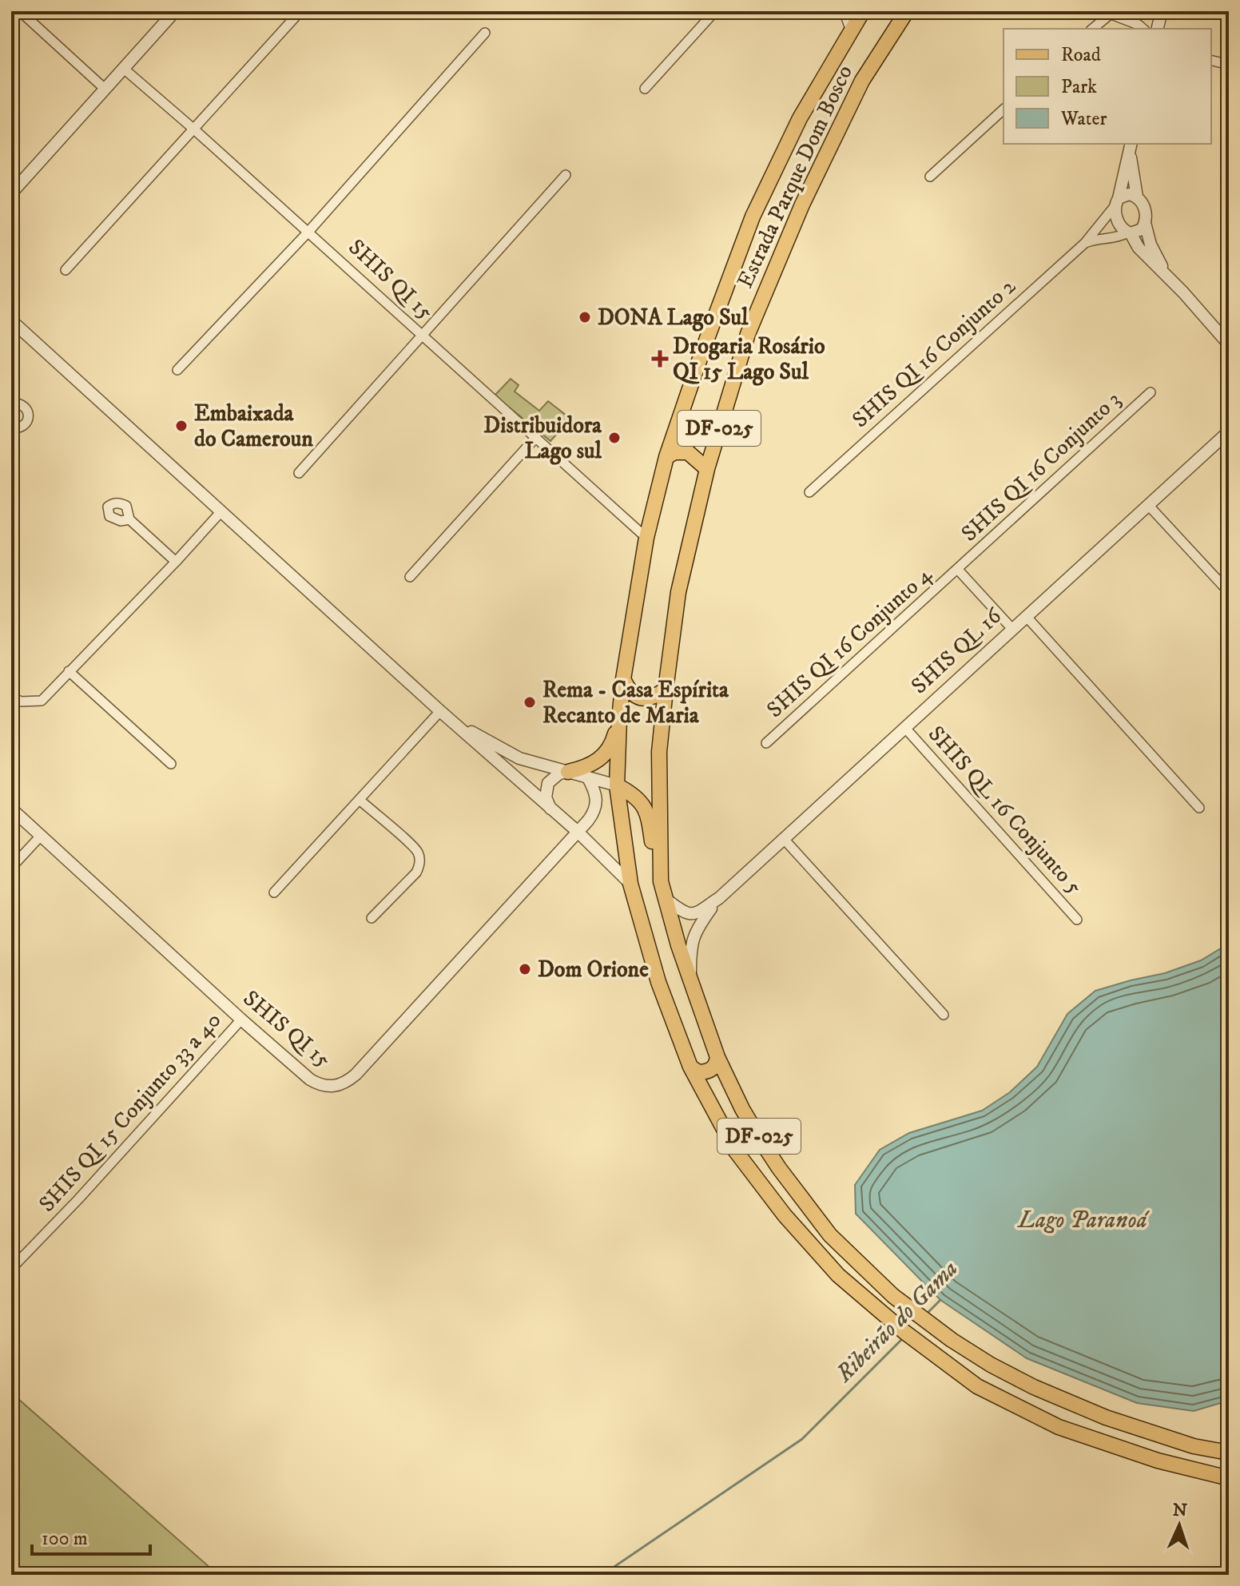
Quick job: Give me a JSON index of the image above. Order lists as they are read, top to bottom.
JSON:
{
  "streets": {
    "main road": ["Estrada Parque Dom Bosco", "DF-025"],
    "street": [
      "SHIS QI 15",
      "SHIS QI 16 Conjunto 2",
      "SHIS QI 16 Conjunto 3",
      "SHIS QI 16 Conjunto 4",
      "SHIS QL 16",
      "SHIS QL 16 Conjunto 5",
      "SHIS QI 15 Conjunto 33 a 40"
    ]
  },
  "crossings": [
    ["Estrada Parque Dom Bosco", "SHIS QI 15"],
    ["Estrada Parque Dom Bosco", "SHIS QL 16"],
    ["SHIS QI 15", "SHIS QI 15 Conjunto 33 a 40"],
    ["SHIS QI 16 Conjunto 3", "SHIS QI 16 Conjunto 4"],
    ["SHIS QL 16", "SHIS QL 16 Conjunto 5"]
  ],
  "water": ["Lago Paranoá", "Ribeirão do Gama"],
  "places": {
    "other": [
      "DONA Lago Sul",
      "Embaixada do Cameroun",
      "Distribuidora Lago sul",
      "Rema - Casa Espírita Recanto de Maria",
      "Dom Orione"
    ],
    "health": ["Drogaria Rosário QI 15 Lago Sul"]
  },
  "legend": ["Road", "Park", "Water"],
  "scale_bar": "100 m",
  "north": "top"
}
